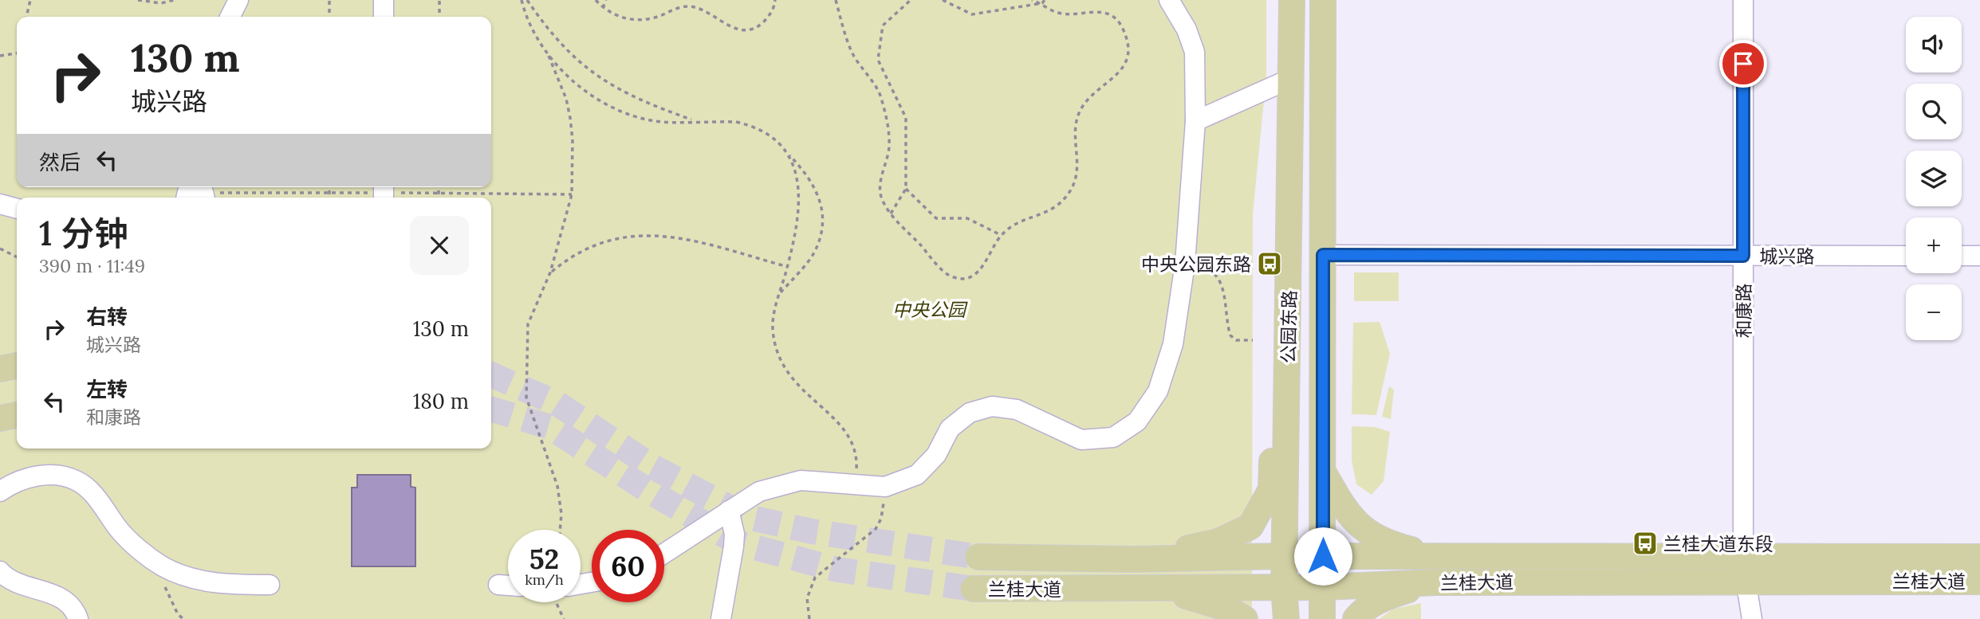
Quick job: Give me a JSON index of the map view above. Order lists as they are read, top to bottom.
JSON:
{
  "streets": {
    "main road": ["公园东路", "兰桂大道"],
    "street": ["城兴路", "和康路"]
  },
  "crossings": [
    ["城兴路", "和康路"],
    ["城兴路", "公园东路"],
    ["和康路", "兰桂大道"],
    ["公园东路", "兰桂大道"]
  ],
  "parks": ["中央公园"],
  "places": {
    "bus stop": ["中央公园东路", "兰桂大道东段"]
  },
  "page": {
    "map_buttons": ["+", "−"],
    "turn": ["130 m", "城兴路"],
    "then": "然后",
    "heading": ["1 分钟", "390 m · 11:49"],
    "list": [
      {
        "name": "右转",
        "note": "城兴路",
        "value": "130 m"
      },
      {
        "name": "左转",
        "note": "和康路",
        "value": "180 m"
      }
    ],
    "speed": "52 km/h",
    "limit": "60"
  }
}
